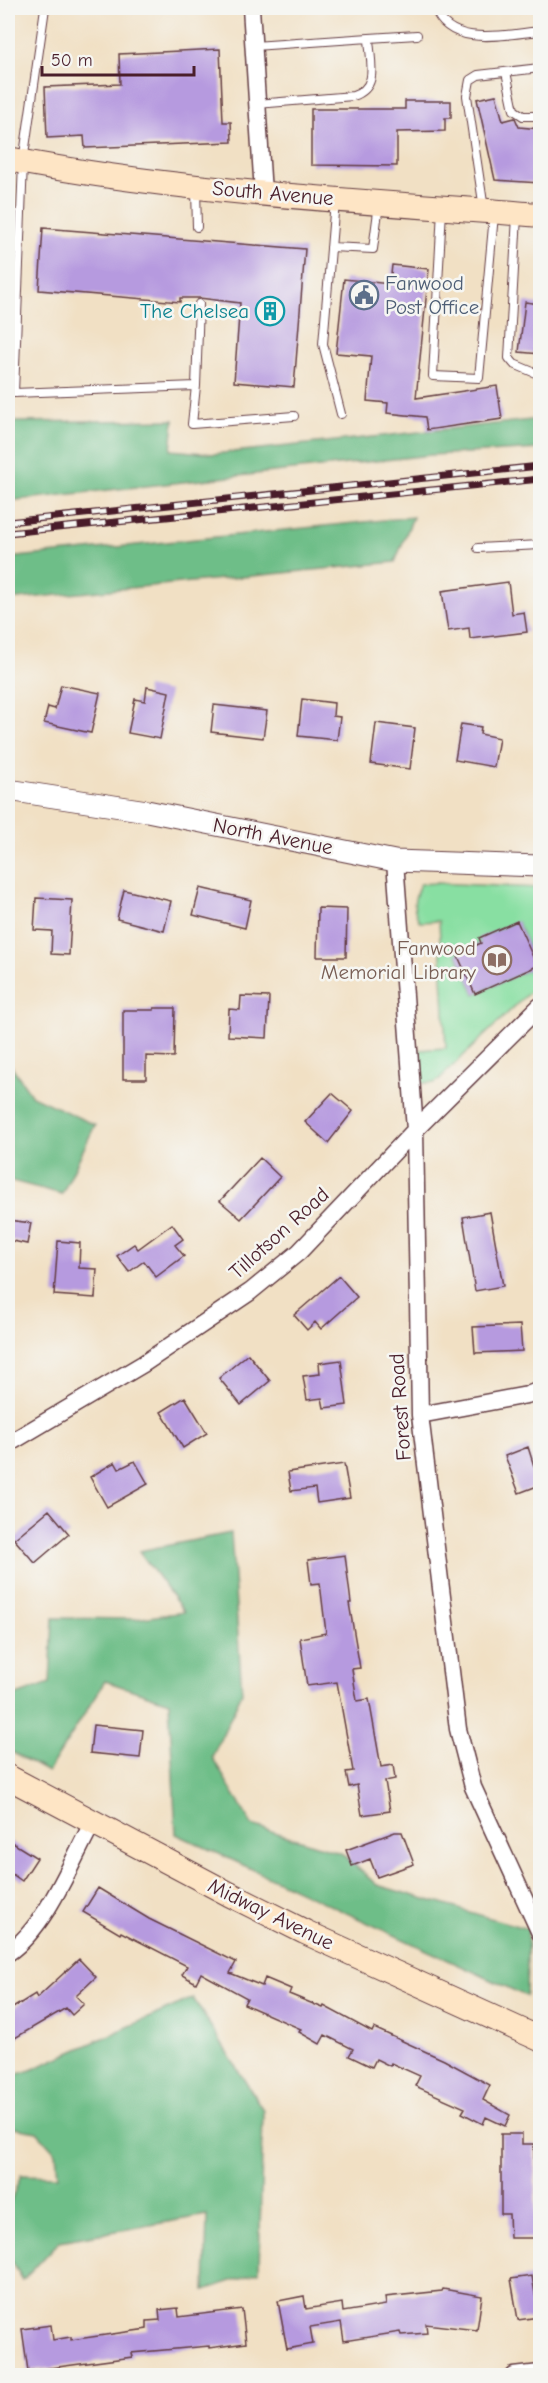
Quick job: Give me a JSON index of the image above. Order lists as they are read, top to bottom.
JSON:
{
  "streets": {
    "main road": ["South Avenue", "Midway Avenue"],
    "street": ["North Avenue", "Tillotson Road", "Forest Road"]
  },
  "crossings": [
    ["North Avenue", "Forest Road"],
    ["Tillotson Road", "Forest Road"]
  ],
  "places": {
    "public building": ["Fanwood Post Office"],
    "building": ["The Chelsea"],
    "library": ["Fanwood Memorial Library"]
  },
  "scale_bar": "50 m"
}
